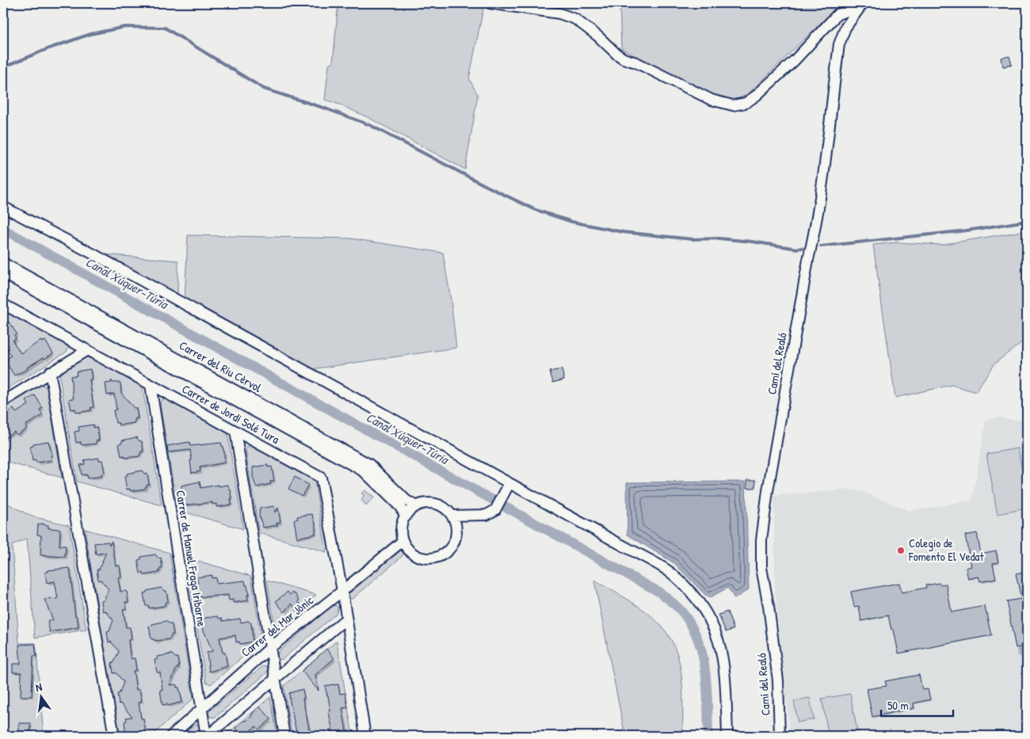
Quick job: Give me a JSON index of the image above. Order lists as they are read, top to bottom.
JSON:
{
  "streets": {
    "street": [
      "Camí del Realó",
      "Carrer del Riu Cèrvol",
      "Carrer de Jordi Solé Tura",
      "Carrer de Manuel Fraga Iribarne",
      "Carrer del Mar Jònic"
    ]
  },
  "crossings": [
    ["Carrer del Riu Cèrvol", "Carrer del Mar Jònic"],
    ["Carrer de Jordi Solé Tura", "Carrer de Manuel Fraga Iribarne"],
    ["Carrer de Jordi Solé Tura", "Carrer del Mar Jònic"],
    ["Carrer de Manuel Fraga Iribarne", "Carrer del Mar Jònic"]
  ],
  "water": ["Canal Xúquer-Túria"],
  "places": ["Colegio de Fomento El Vedat"],
  "scale_bar": "50 m",
  "north": "top"
}
